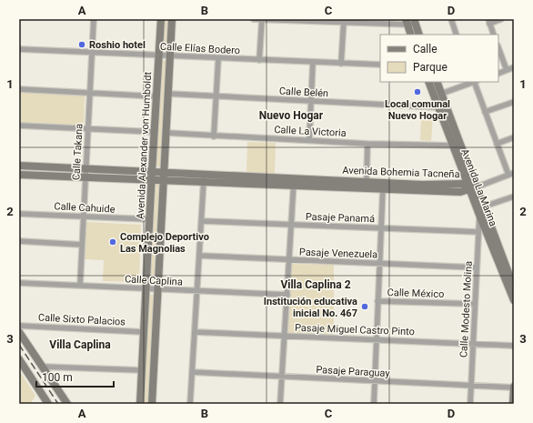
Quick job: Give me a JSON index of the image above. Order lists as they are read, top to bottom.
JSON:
{
  "streets": {
    "street": [
      "Calle Elías Bodero",
      "Calle Belén",
      "Calle La Victoria",
      "Avenida Alexander von Humboldt",
      "Calle Takana",
      "Avenida Bohemia Tacneña",
      "Avenida La Marina",
      "Calle Cahuide",
      "Pasaje Panamá",
      "Pasaje Venezuela",
      "Calle Caplina",
      "Calle México",
      "Calle Modesto Molina",
      "Calle Sixto Palacios",
      "Pasaje Miguel Castro Pinto",
      "Pasaje Paraguay"
    ]
  },
  "crossings": [
    ["Calle Elías Bodero", "Avenida Alexander von Humboldt"],
    ["Calle Elías Bodero", "Calle Takana"],
    ["Calle Belén", "Avenida La Marina"],
    ["Calle La Victoria", "Avenida La Marina"],
    ["Avenida Alexander von Humboldt", "Avenida Bohemia Tacneña"],
    ["Avenida Alexander von Humboldt", "Calle Cahuide"],
    ["Avenida Alexander von Humboldt", "Calle Caplina"],
    ["Avenida Alexander von Humboldt", "Calle Sixto Palacios"],
    ["Calle Takana", "Avenida Bohemia Tacneña"],
    ["Calle Takana", "Calle Cahuide"],
    ["Calle Takana", "Calle Caplina"],
    ["Avenida Bohemia Tacneña", "Avenida La Marina"],
    ["Avenida La Marina", "Calle Modesto Molina"],
    ["Pasaje Panamá", "Calle Modesto Molina"],
    ["Pasaje Venezuela", "Calle Modesto Molina"],
    ["Calle México", "Calle Modesto Molina"],
    ["Calle Modesto Molina", "Pasaje Miguel Castro Pinto"],
    ["Calle Modesto Molina", "Pasaje Paraguay"]
  ],
  "districts": ["Nuevo Hogar", "Villa Caplina 2", "Villa Caplina"],
  "places": [
    "Roshio hotel",
    "Local comunal Nuevo Hogar",
    "Complejo Deportivo Las Magnolias",
    "Institución educativa inicial No. 467"
  ],
  "legend": ["Calle", "Parque"],
  "scale_bar": "100 m",
  "grid": {
    "columns": [
      "A",
      "B",
      "C",
      "D"
    ],
    "rows": ["1", "2", "3"]
  }
}
